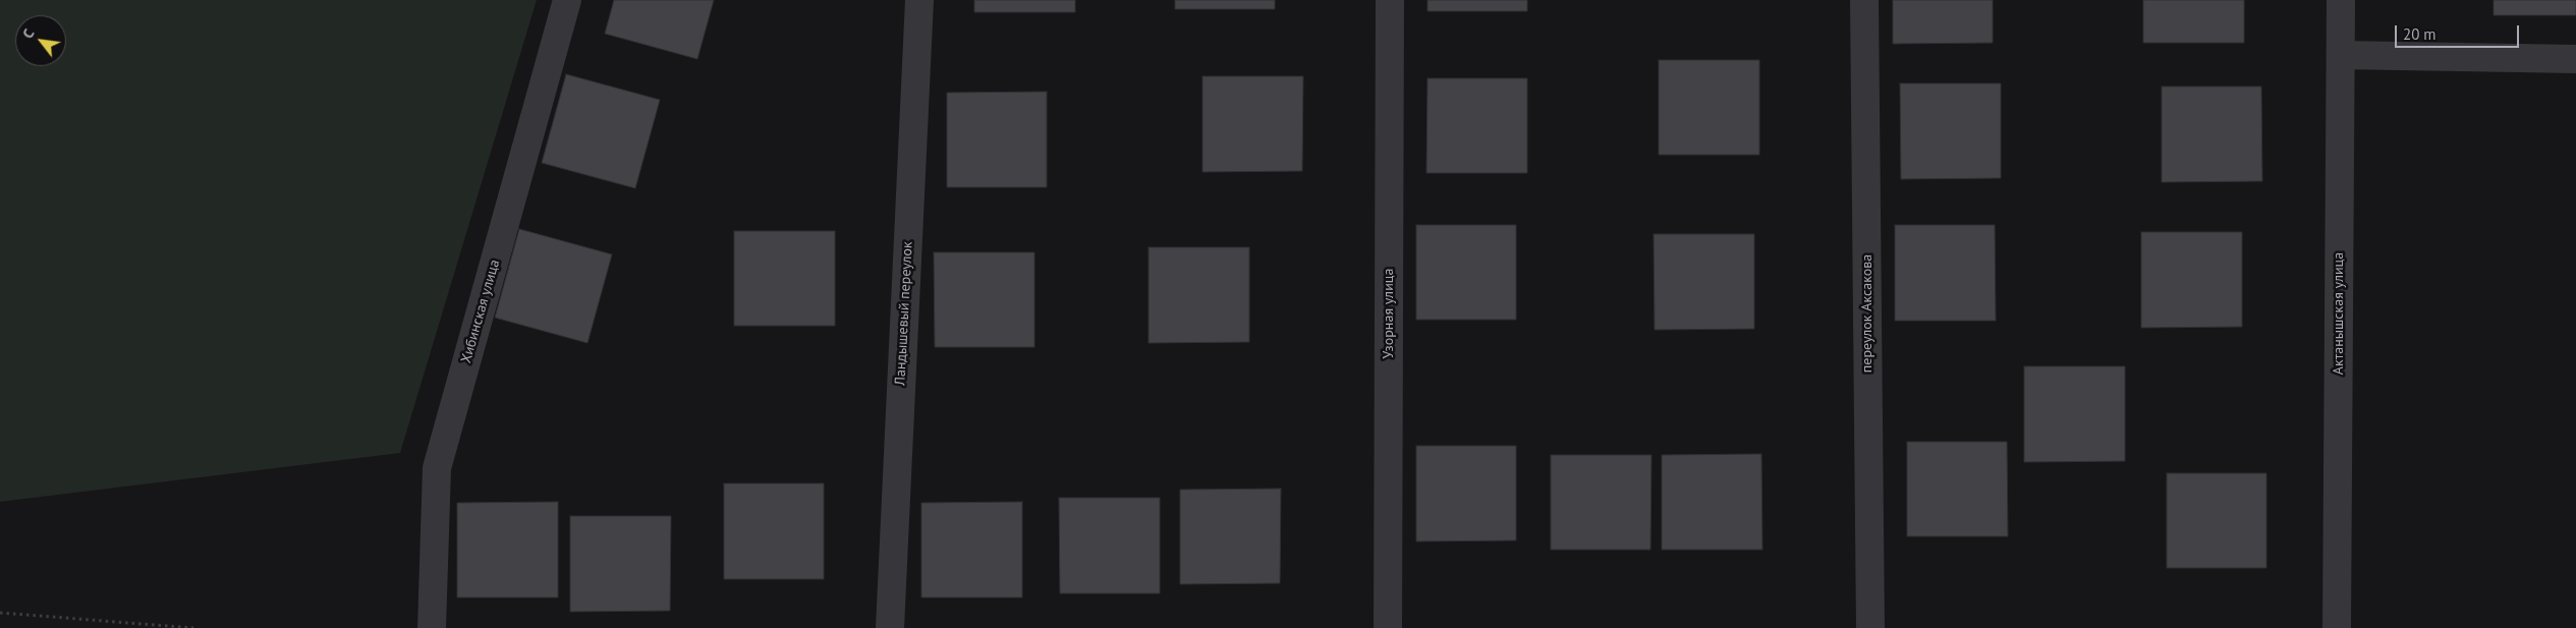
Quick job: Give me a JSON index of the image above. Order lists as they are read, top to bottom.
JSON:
{
  "streets": {
    "street": [
      "Хибинская улица",
      "Ландышевый переулок",
      "Узорная улица",
      "переулок Аксакова",
      "Актанышская улица"
    ]
  },
  "scale_bar": "20 m",
  "north": "top left"
}
